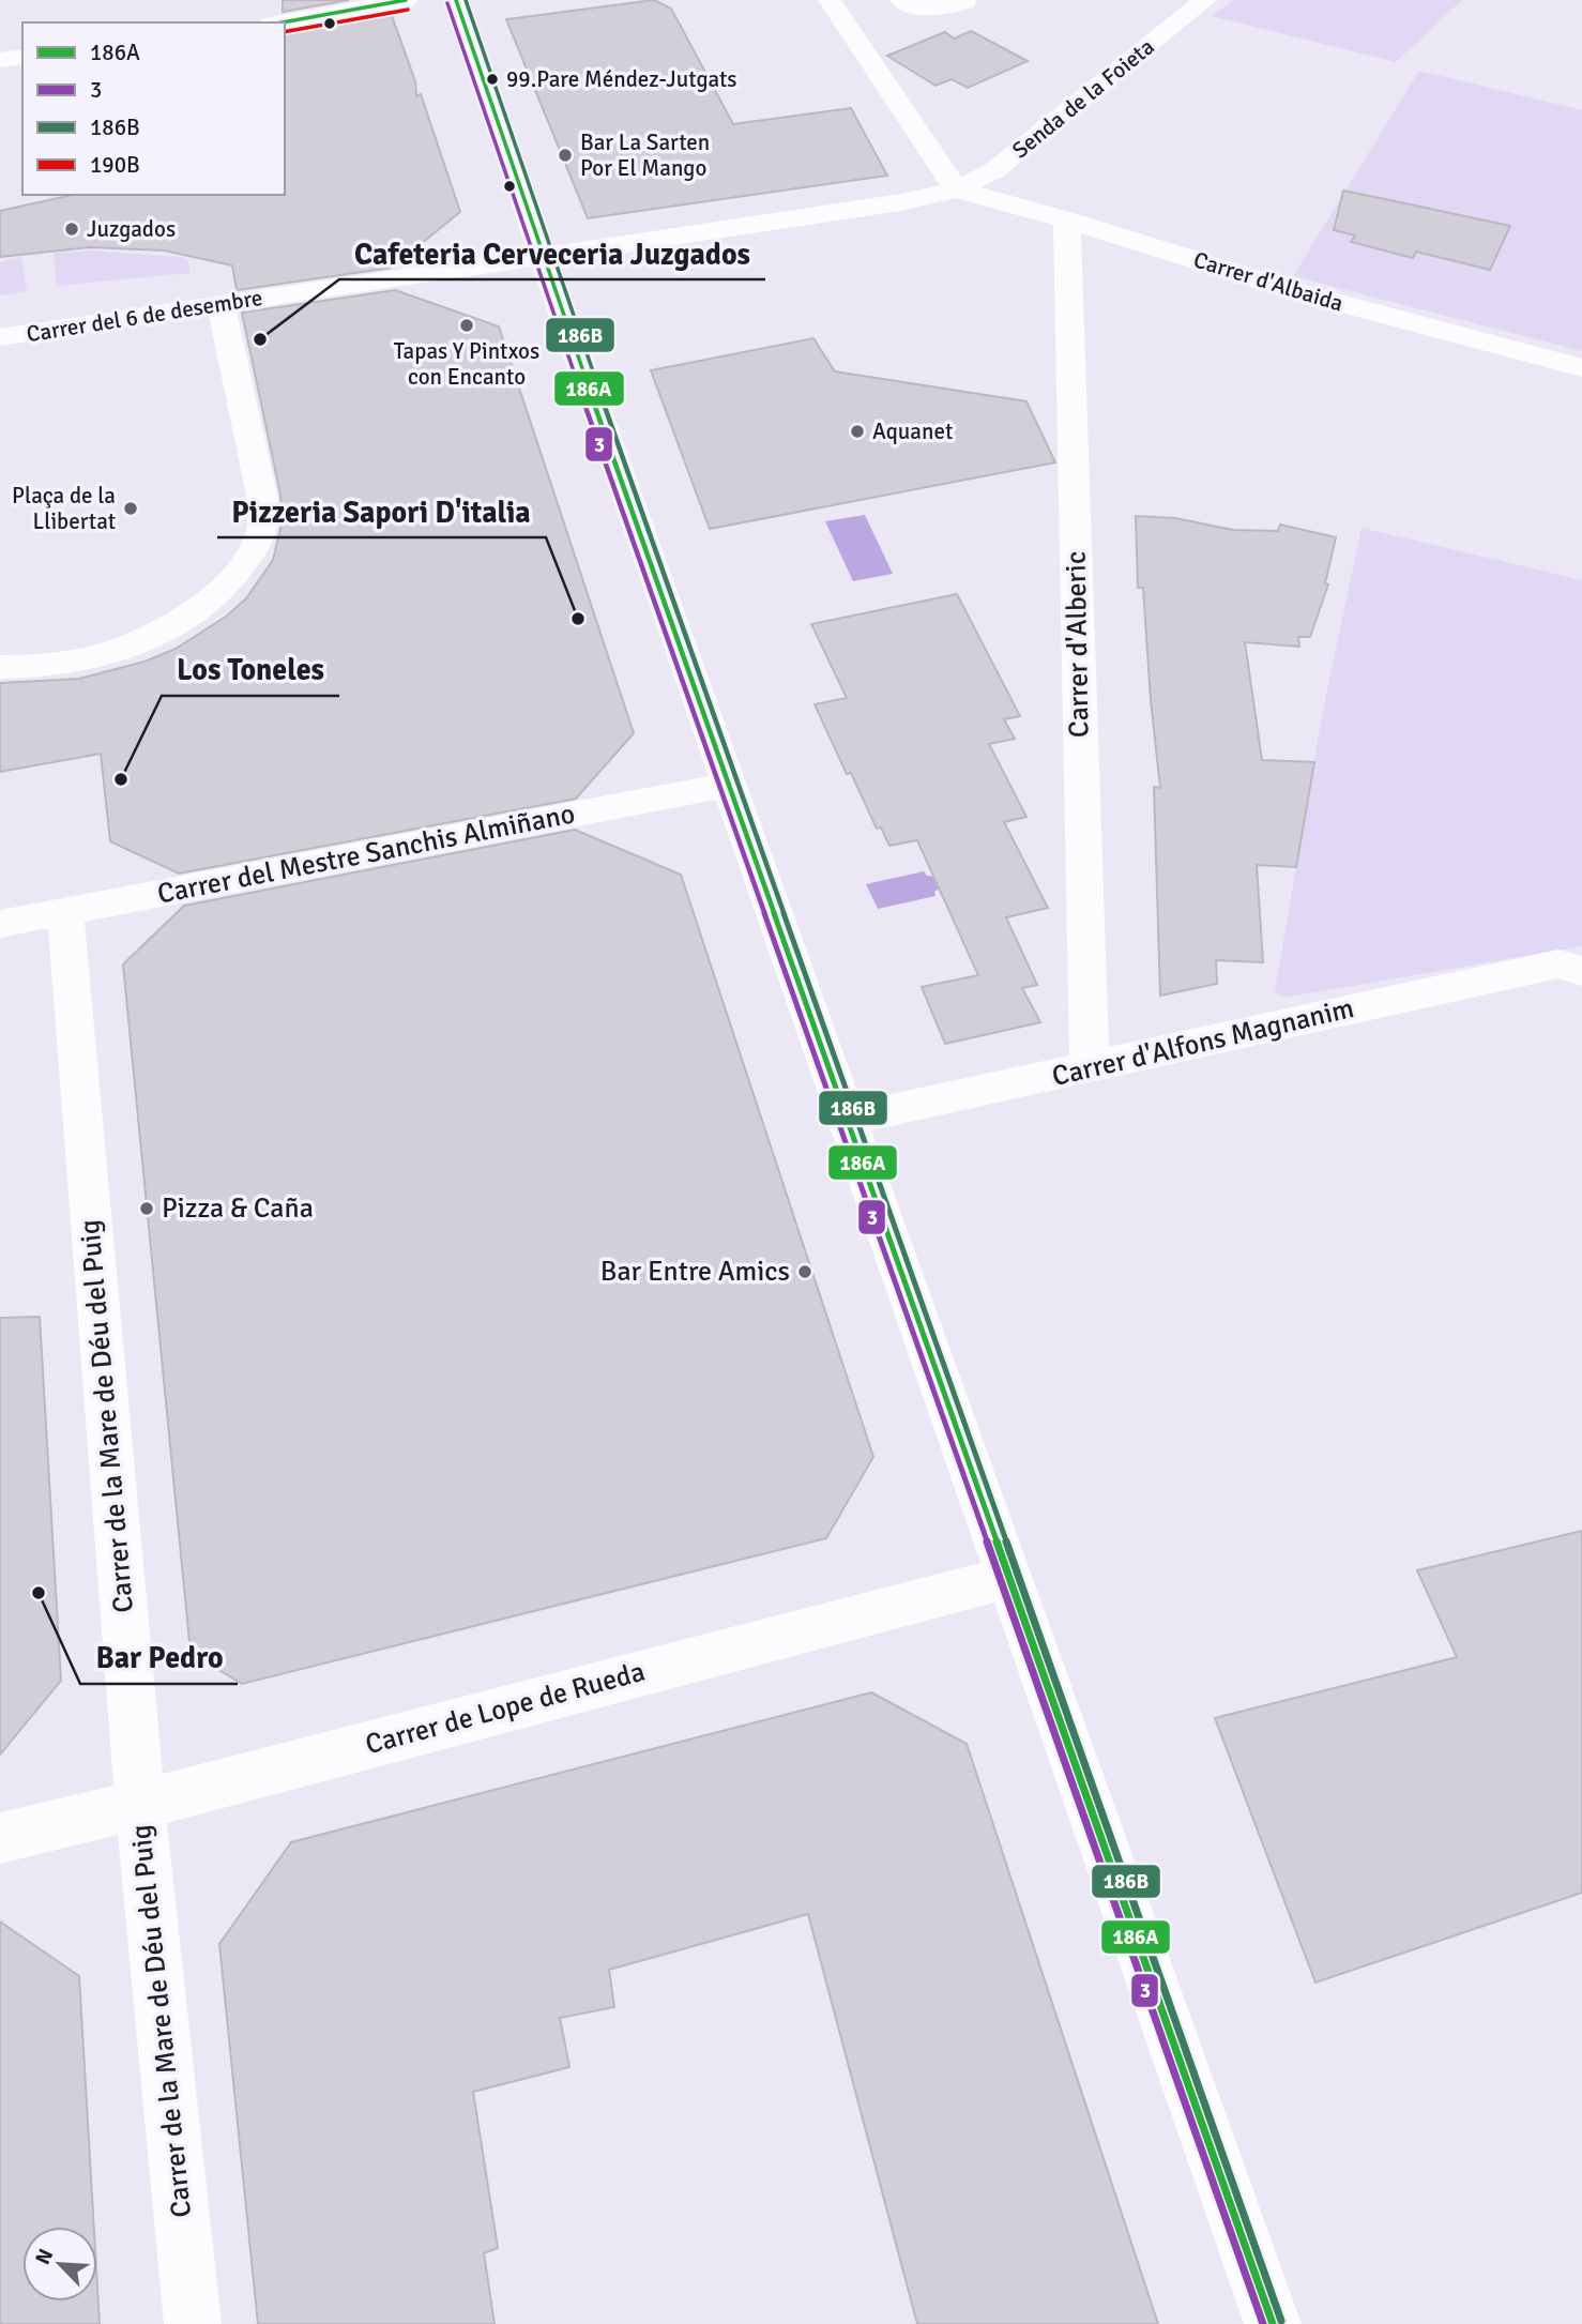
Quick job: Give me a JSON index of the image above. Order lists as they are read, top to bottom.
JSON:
{
  "streets": {
    "street": [
      "Senda de la Foieta",
      "Carrer d'Albaida",
      "Carrer del 6 de desembre",
      "Carrer d'Alberic",
      "Carrer del Mestre Sanchis Almiñano",
      "Carrer d'Alfons Magnanim",
      "Carrer de la Mare de Déu del Puig",
      "Carrer de Lope de Rueda"
    ]
  },
  "crossings": [
    ["Senda de la Foieta", "Carrer d'Albaida"],
    ["Senda de la Foieta", "Carrer del 6 de desembre"],
    ["Carrer d'Albaida", "Carrer del 6 de desembre"],
    ["Carrer d'Albaida", "Carrer d'Alberic"],
    ["Carrer d'Alberic", "Carrer d'Alfons Magnanim"],
    ["Carrer del Mestre Sanchis Almiñano", "Carrer de la Mare de Déu del Puig"],
    ["Carrer de la Mare de Déu del Puig", "Carrer de Lope de Rueda"]
  ],
  "places": [
    "99.Pare Méndez-Jutgats",
    "Bar La Sarten Por El Mango",
    "Juzgados",
    "Tapas Y Pintxos con Encanto",
    "Cafeteria Cerveceria Juzgados",
    "Aquanet",
    "Plaça de la Llibertat",
    "Pizzeria Sapori D'italia",
    "Los Toneles",
    "Pizza & Caña",
    "Bar Entre Amics",
    "Bar Pedro"
  ],
  "lines": [
    "transit line 186A",
    "transit line 186B",
    "transit line 3",
    "transit line 190B"
  ],
  "legend": [
    "186A",
    "3",
    "186B",
    "190B"
  ],
  "north": "top left"
}
